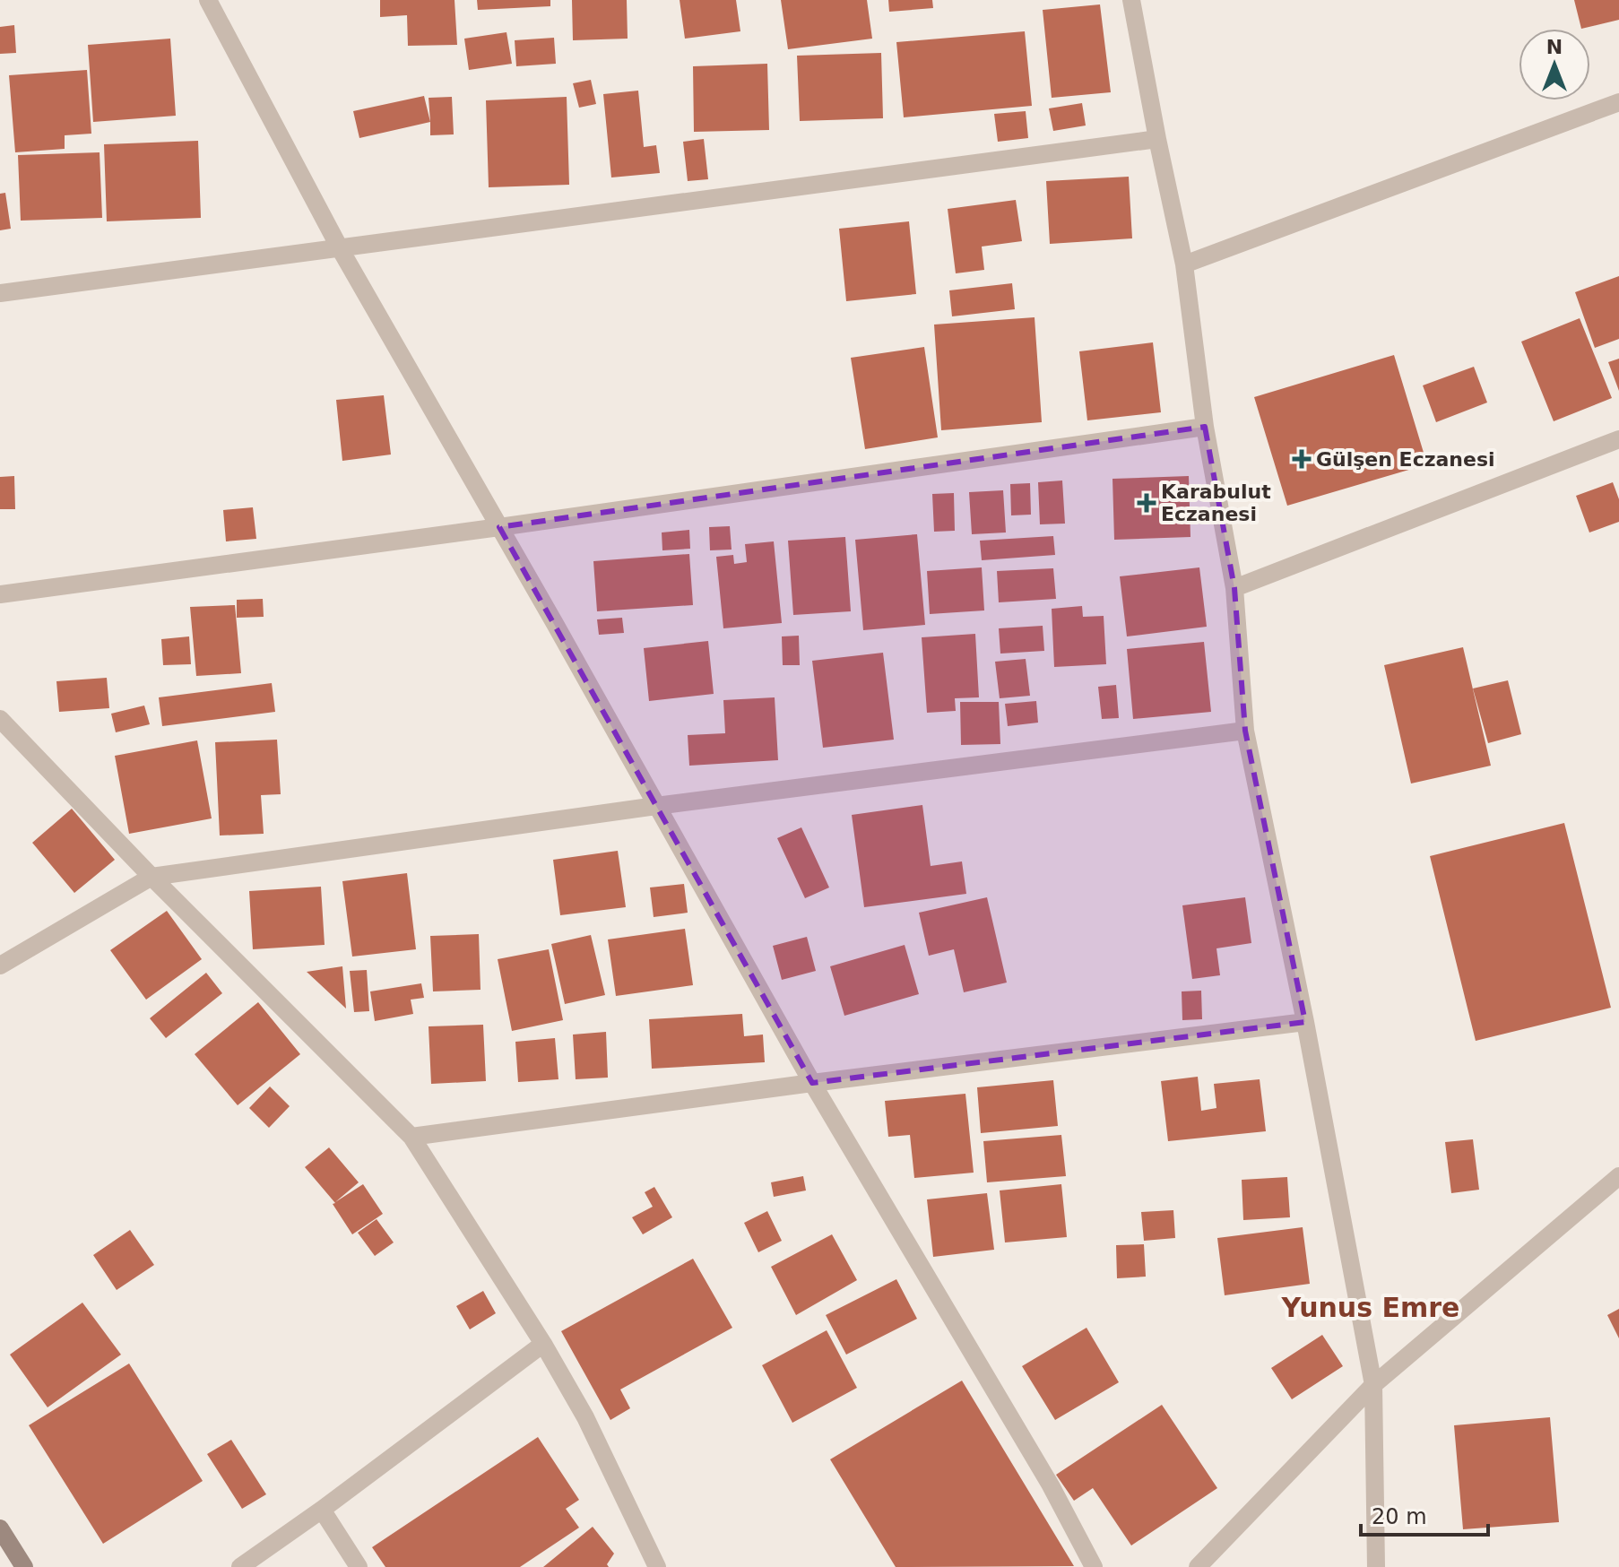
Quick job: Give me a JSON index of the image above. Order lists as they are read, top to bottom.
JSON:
{
  "districts": ["Yunus Emre"],
  "places": {
    "health": ["Gülşen Eczanesi", "Karabulut Eczanesi"]
  },
  "scale_bar": "20 m",
  "north": "top"
}
